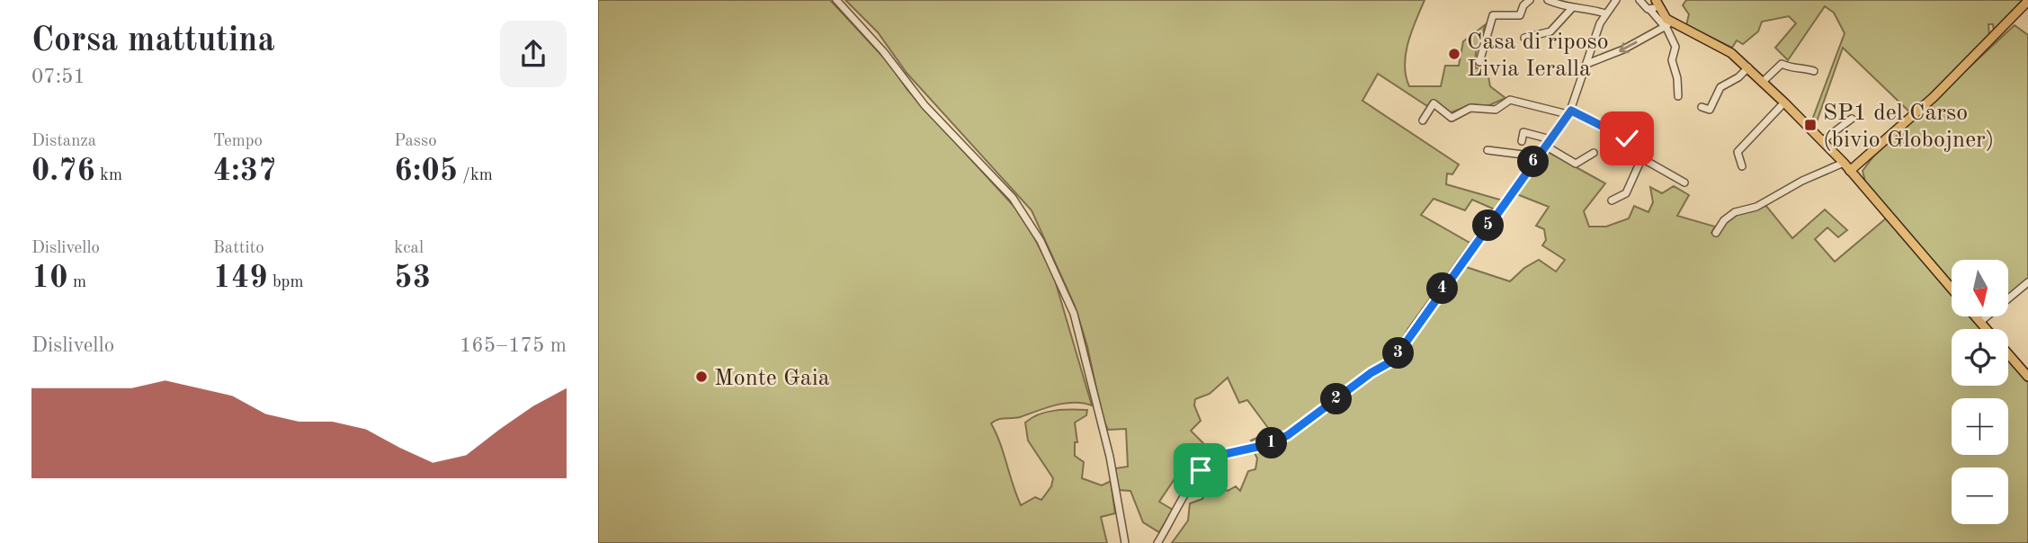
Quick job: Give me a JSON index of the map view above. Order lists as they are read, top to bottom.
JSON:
{
  "places": {
    "other": ["Casa di riposo Livia Ieralla", "Monte Gaia"],
    "transit": ["SP1 del Carso (bivio Globojner)"]
  },
  "north": "bottom",
  "page": {
    "heading": ["Corsa mattutina", "07:51"],
    "stats": [
      ["Distanza", "0.76 km"],
      ["Tempo", "4:37"],
      ["Passo", "6:05 /km"],
      ["Dislivello", "10 m"],
      ["Battito", "149 bpm"],
      ["kcal", "53"]
    ],
    "pins": [
      "6",
      "5",
      "4",
      "3",
      "2",
      "1"
    ],
    "map_buttons": ["+", "−"],
    "chart": ["Dislivello", "165–175 m"]
  }
}
